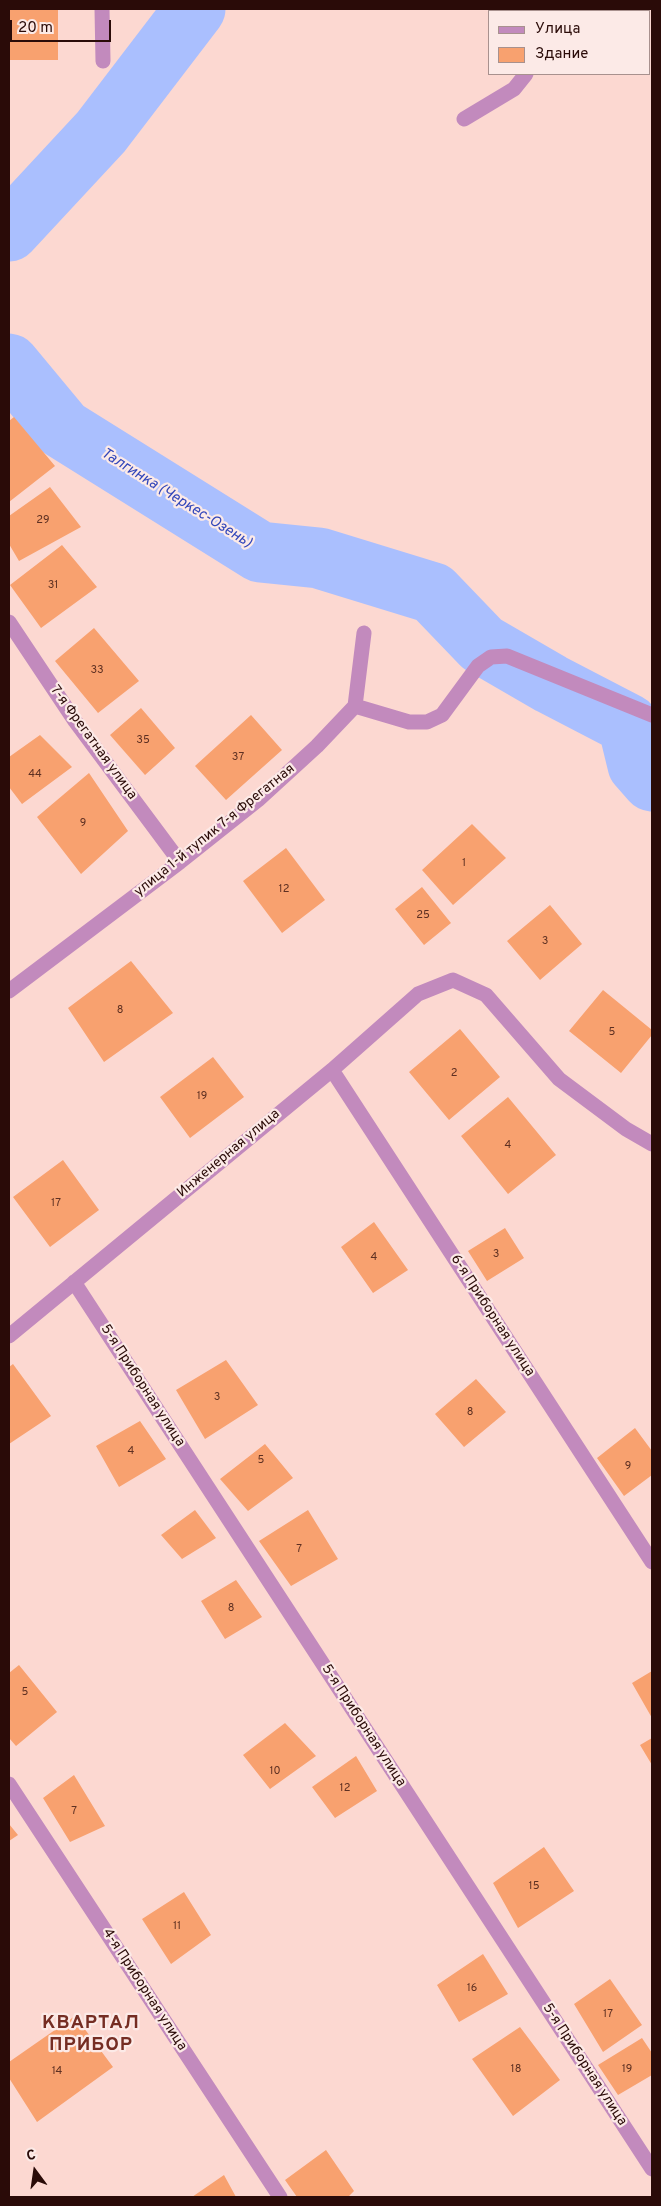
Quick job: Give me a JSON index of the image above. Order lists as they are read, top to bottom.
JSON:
{
  "streets": {
    "street": [
      "7-я Фрегатная улица",
      "улица 1-й тупик 7-я Фрегатная",
      "Инженерная улица",
      "6-я Приборная улица",
      "5-я Приборная улица",
      "4-я Приборная улица"
    ]
  },
  "crossings": [
    ["7-я Фрегатная улица", "улица 1-й тупик 7-я Фрегатная"],
    ["Инженерная улица", "6-я Приборная улица"],
    ["Инженерная улица", "5-я Приборная улица"]
  ],
  "districts": ["КВАРТАЛ ПРИБОР"],
  "water": ["Талгинка (Черкес-Озень)"],
  "house_numbers": [
    "29",
    "31",
    "33",
    "35",
    "37",
    "44",
    "9",
    "1",
    "12",
    "25",
    "3",
    "8",
    "5",
    "2",
    "19",
    "4",
    "17",
    "3",
    "4",
    "3",
    "8",
    "4",
    "5",
    "9",
    "7",
    "8",
    "5",
    "10",
    "12",
    "7",
    "15",
    "11",
    "16",
    "17",
    "18",
    "19",
    "14"
  ],
  "legend": ["Улица", "Здание"],
  "scale_bar": "20 m",
  "north": "top"
}
